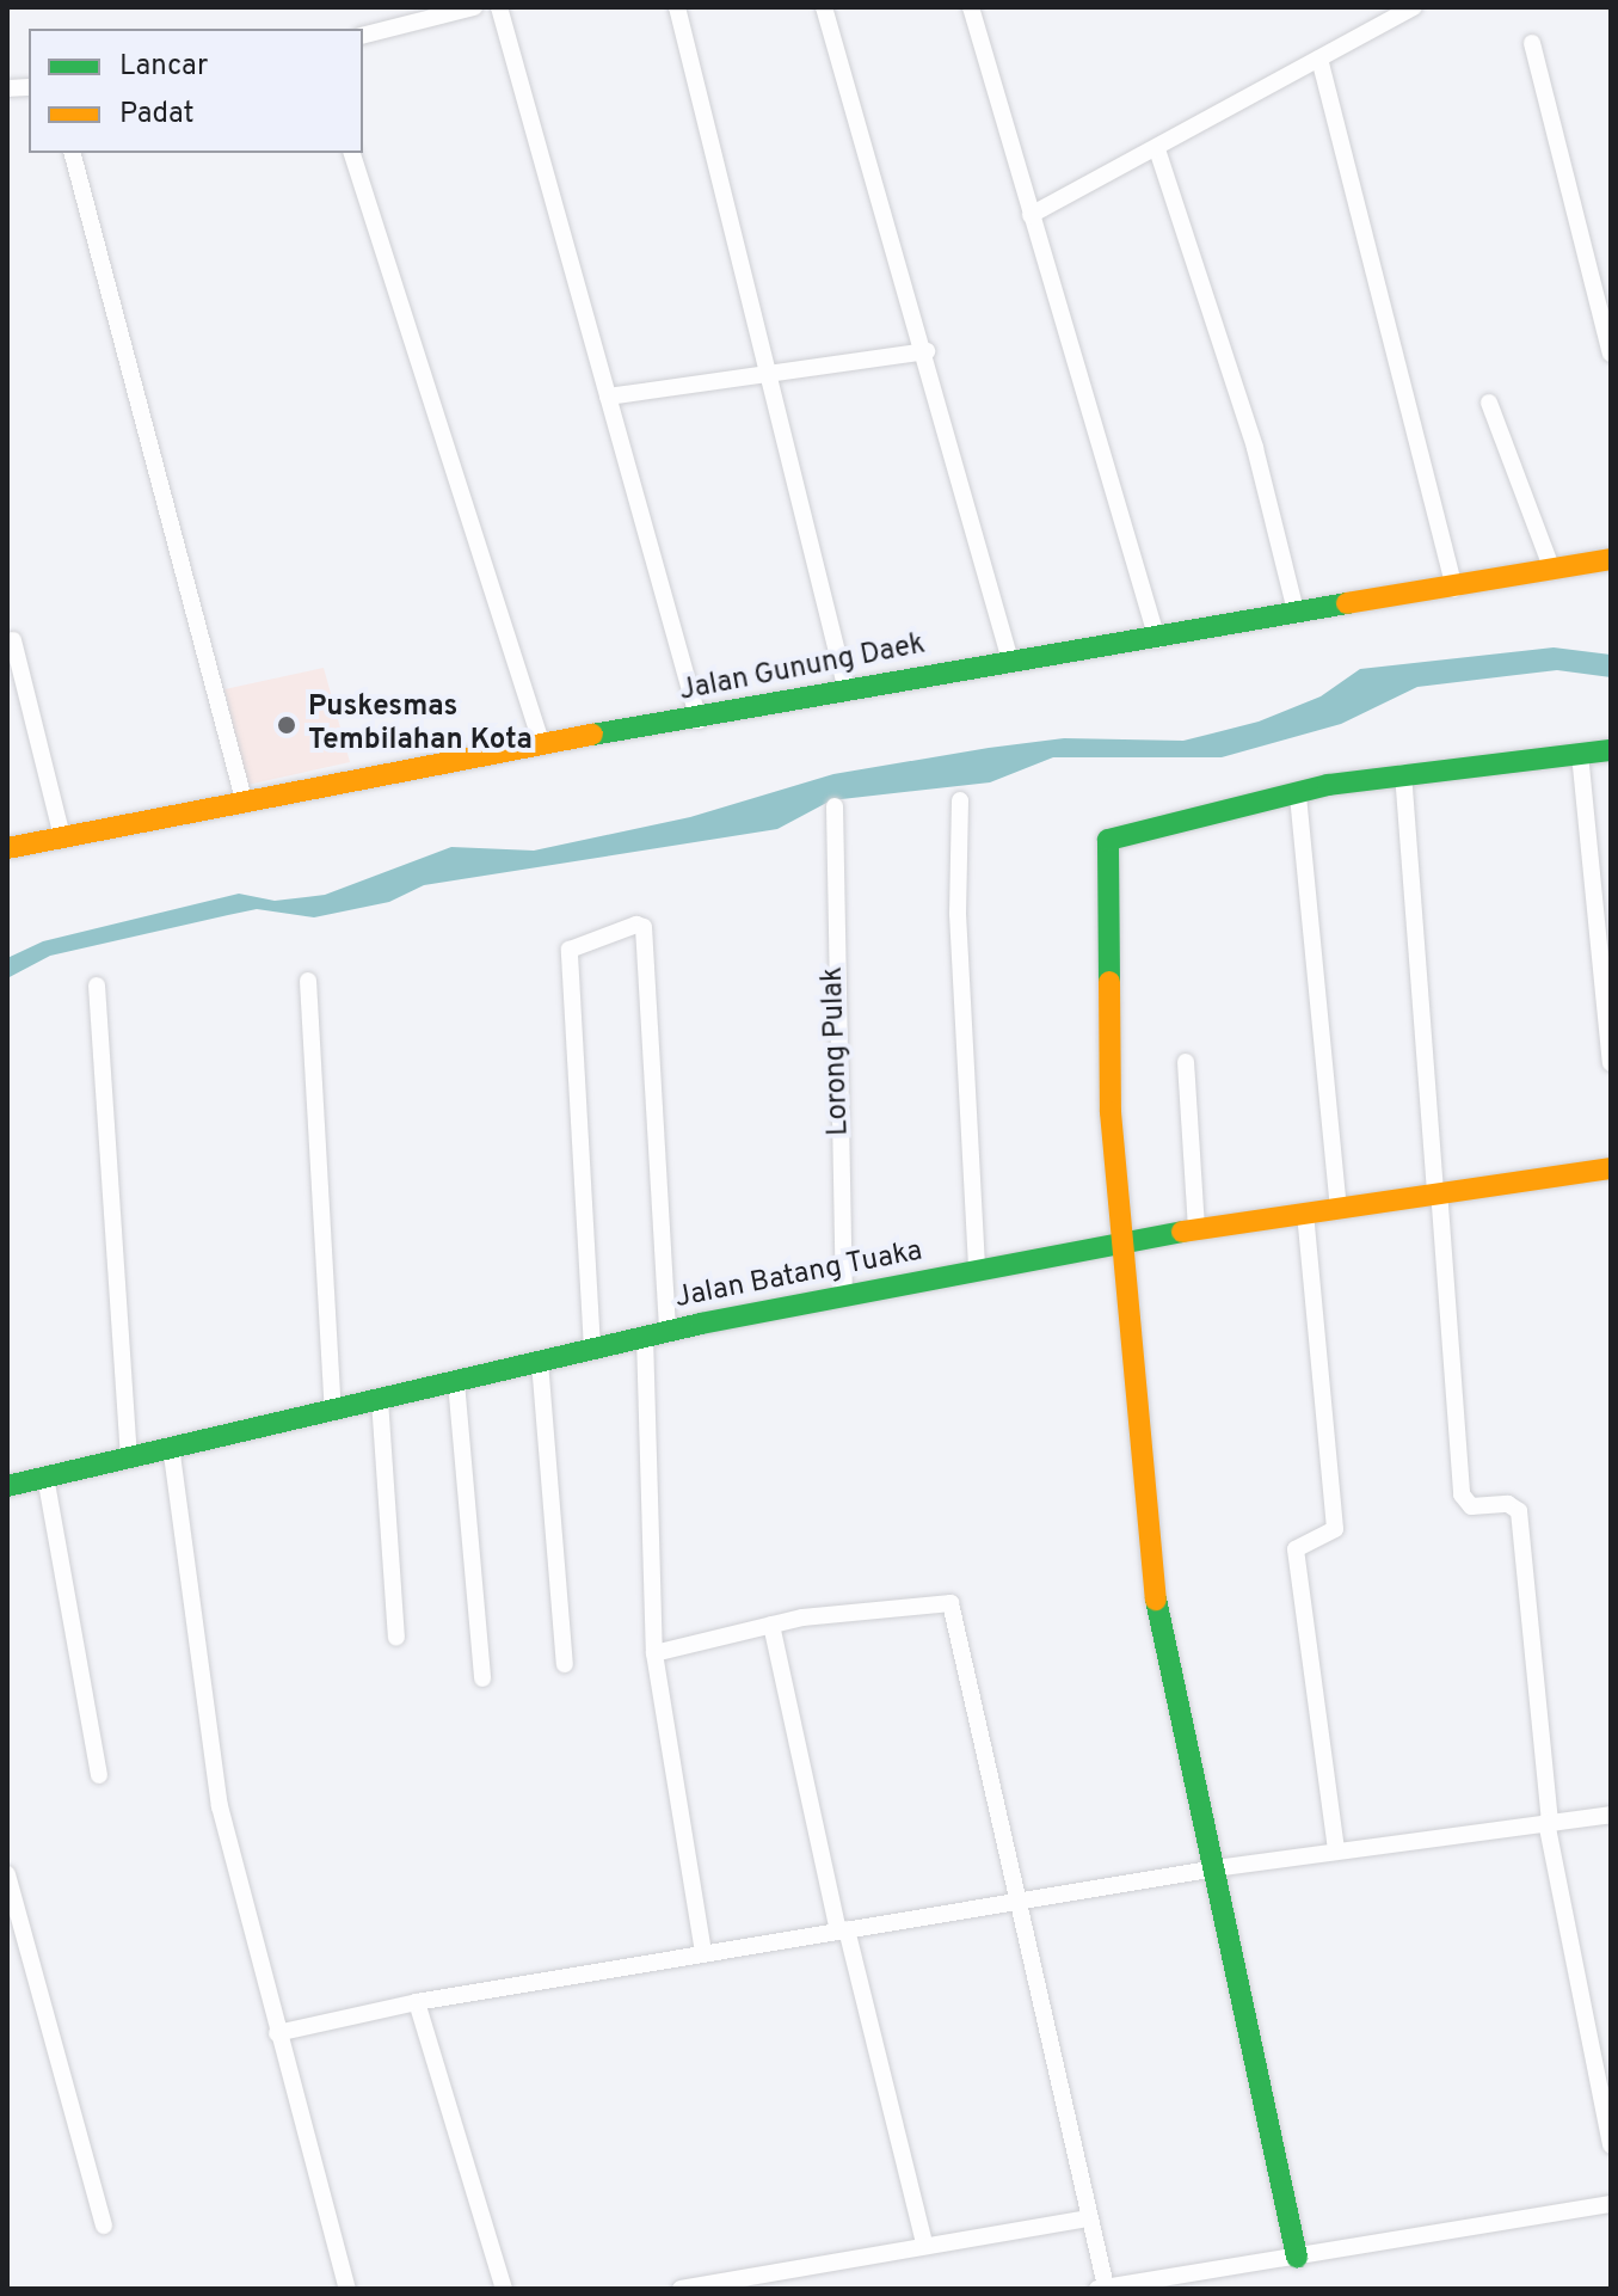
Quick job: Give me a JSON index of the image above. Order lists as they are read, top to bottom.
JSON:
{
  "streets": {
    "street": ["Jalan Gunung Daek", "Lorong Pulak", "Jalan Batang Tuaka"]
  },
  "crossings": [
    ["Lorong Pulak", "Jalan Batang Tuaka"]
  ],
  "places": ["Puskesmas Tembilahan Kota"],
  "legend": ["Lancar", "Padat"]
}
